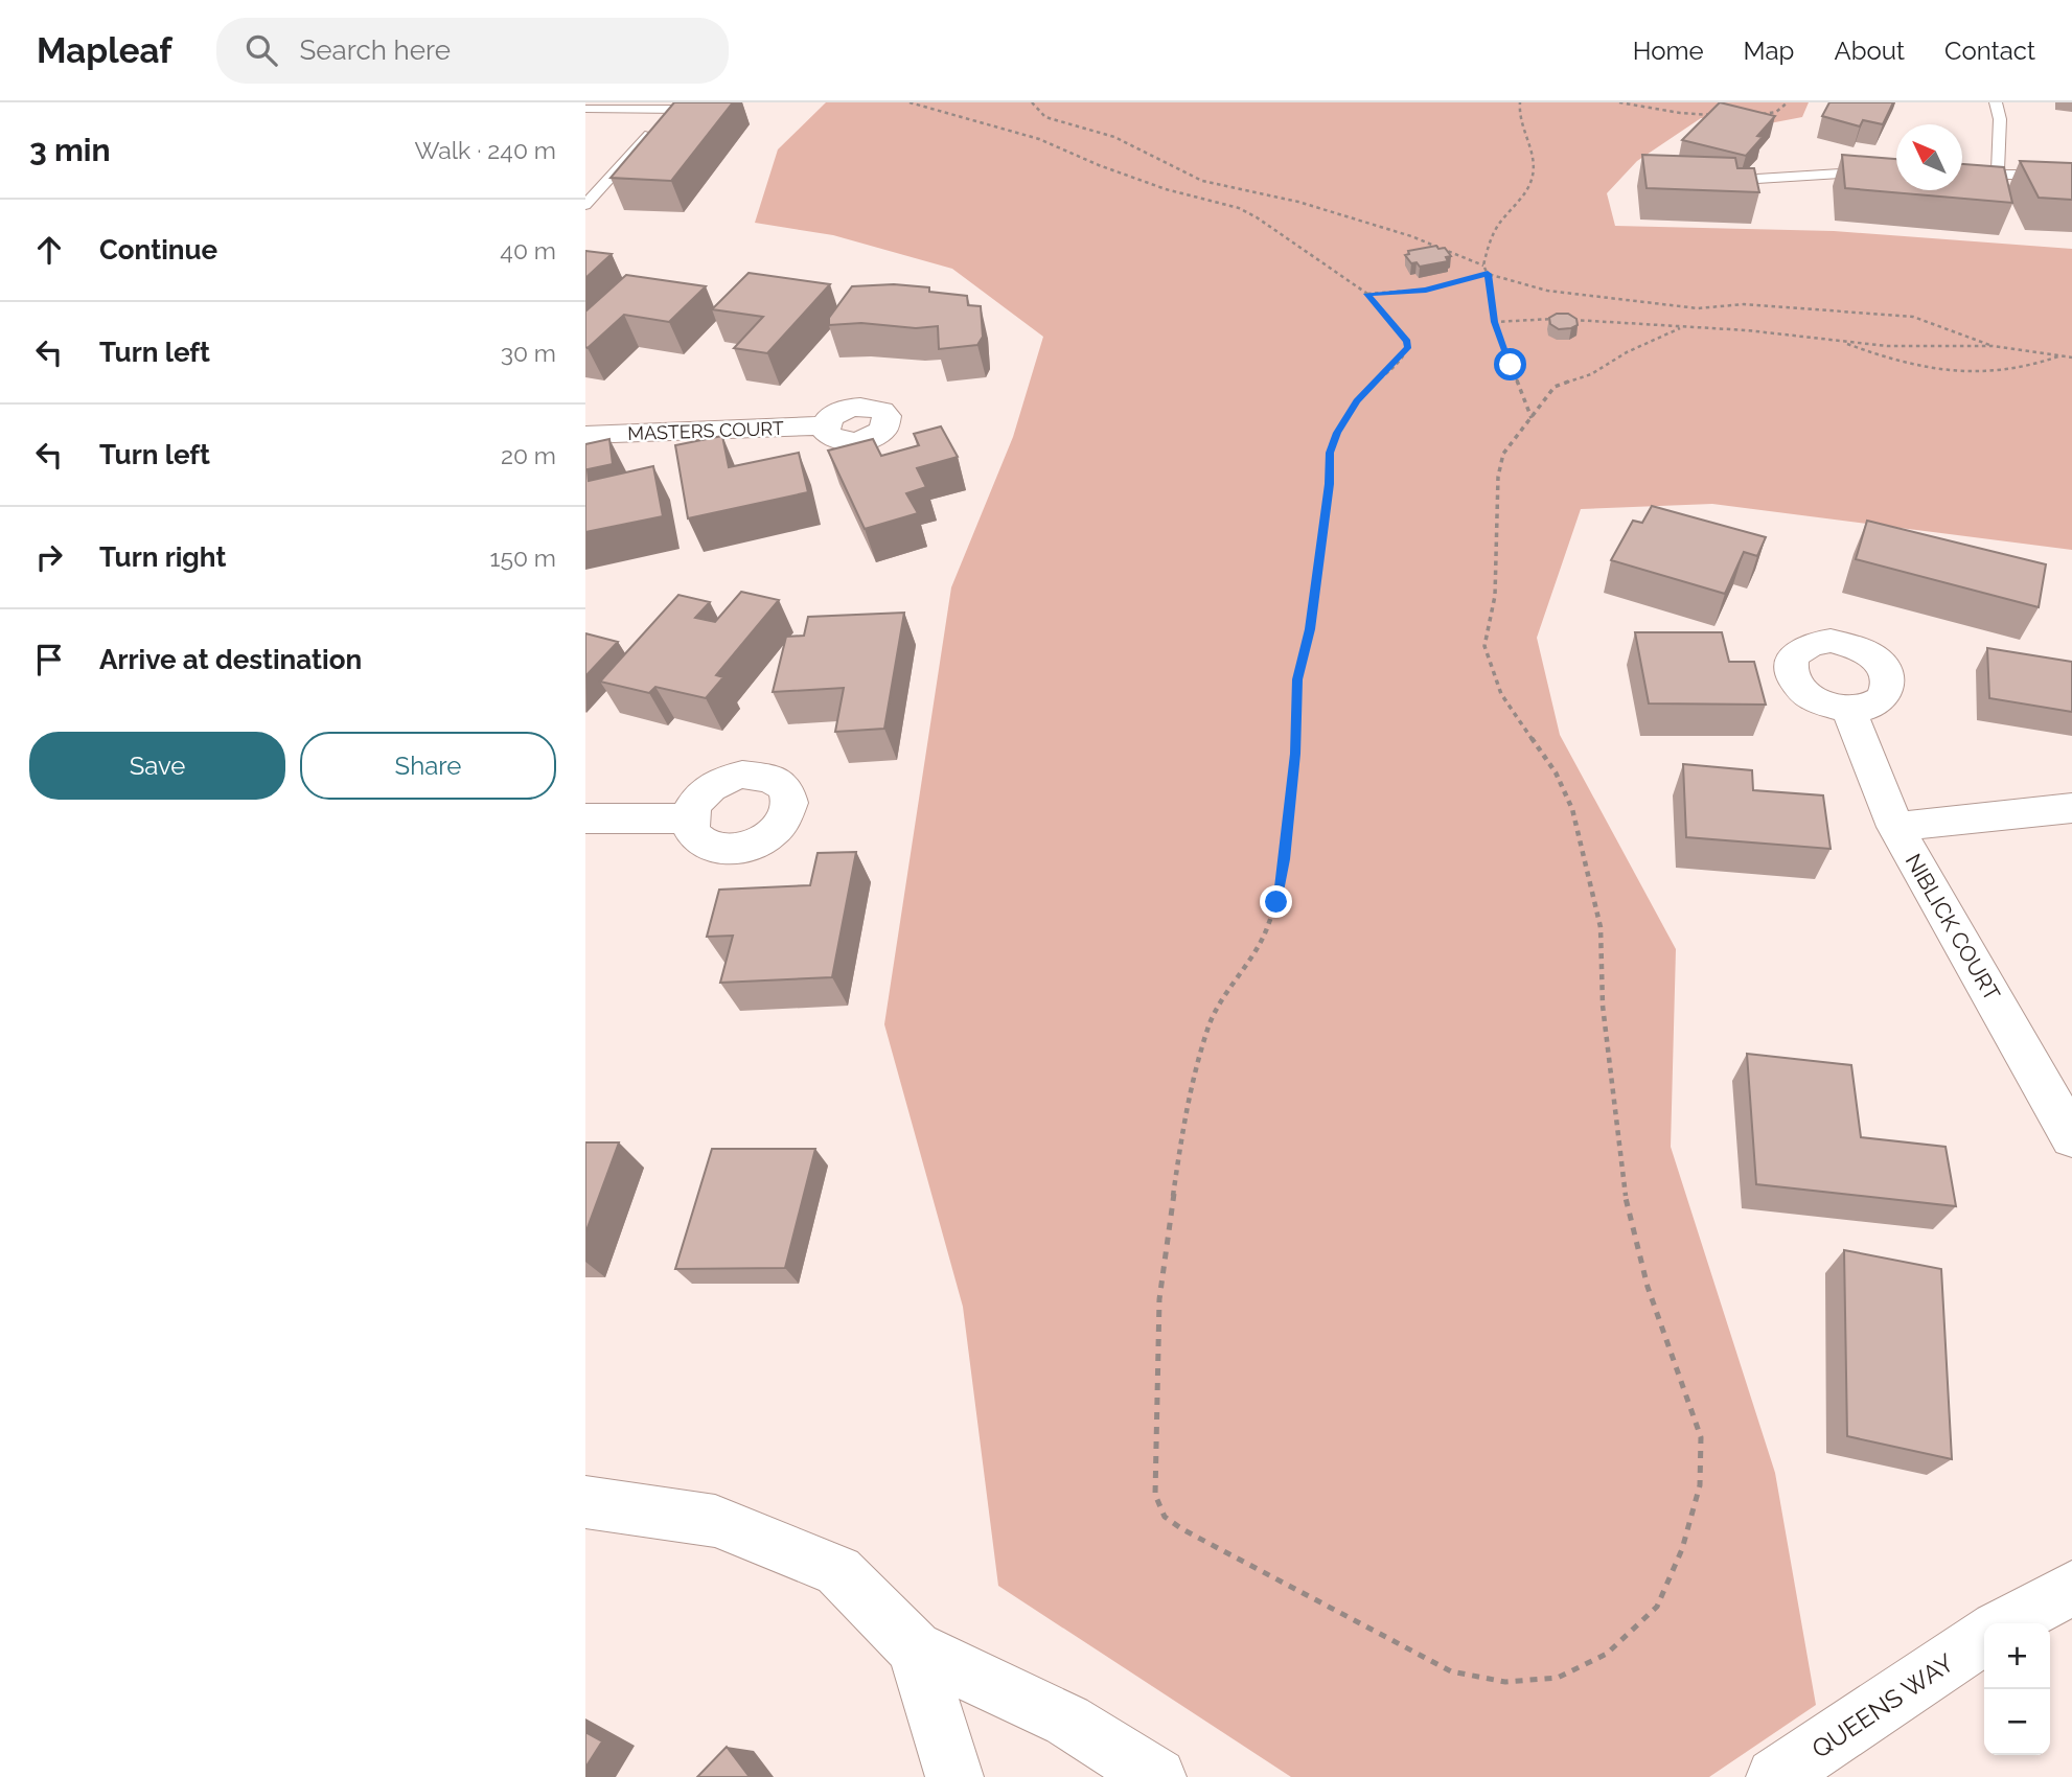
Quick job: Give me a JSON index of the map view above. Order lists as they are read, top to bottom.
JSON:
{
  "streets": {
    "street": ["MASTERS COURT", "NIBLICK COURT", "QUEENS WAY"]
  },
  "north": "top left",
  "page": {
    "header": "Mapleaf",
    "search": "Search here",
    "nav": [
      "Home",
      "Map",
      "About",
      "Contact"
    ],
    "heading": ["3 min", "Walk · 240 m"],
    "list": [
      ["Continue", "40 m"],
      ["Turn left", "30 m"],
      ["Turn left", "20 m"],
      ["Turn right", "150 m"],
      "Arrive at destination"
    ],
    "buttons": ["Save", "Share"],
    "map_buttons": ["+", "−"]
  }
}
